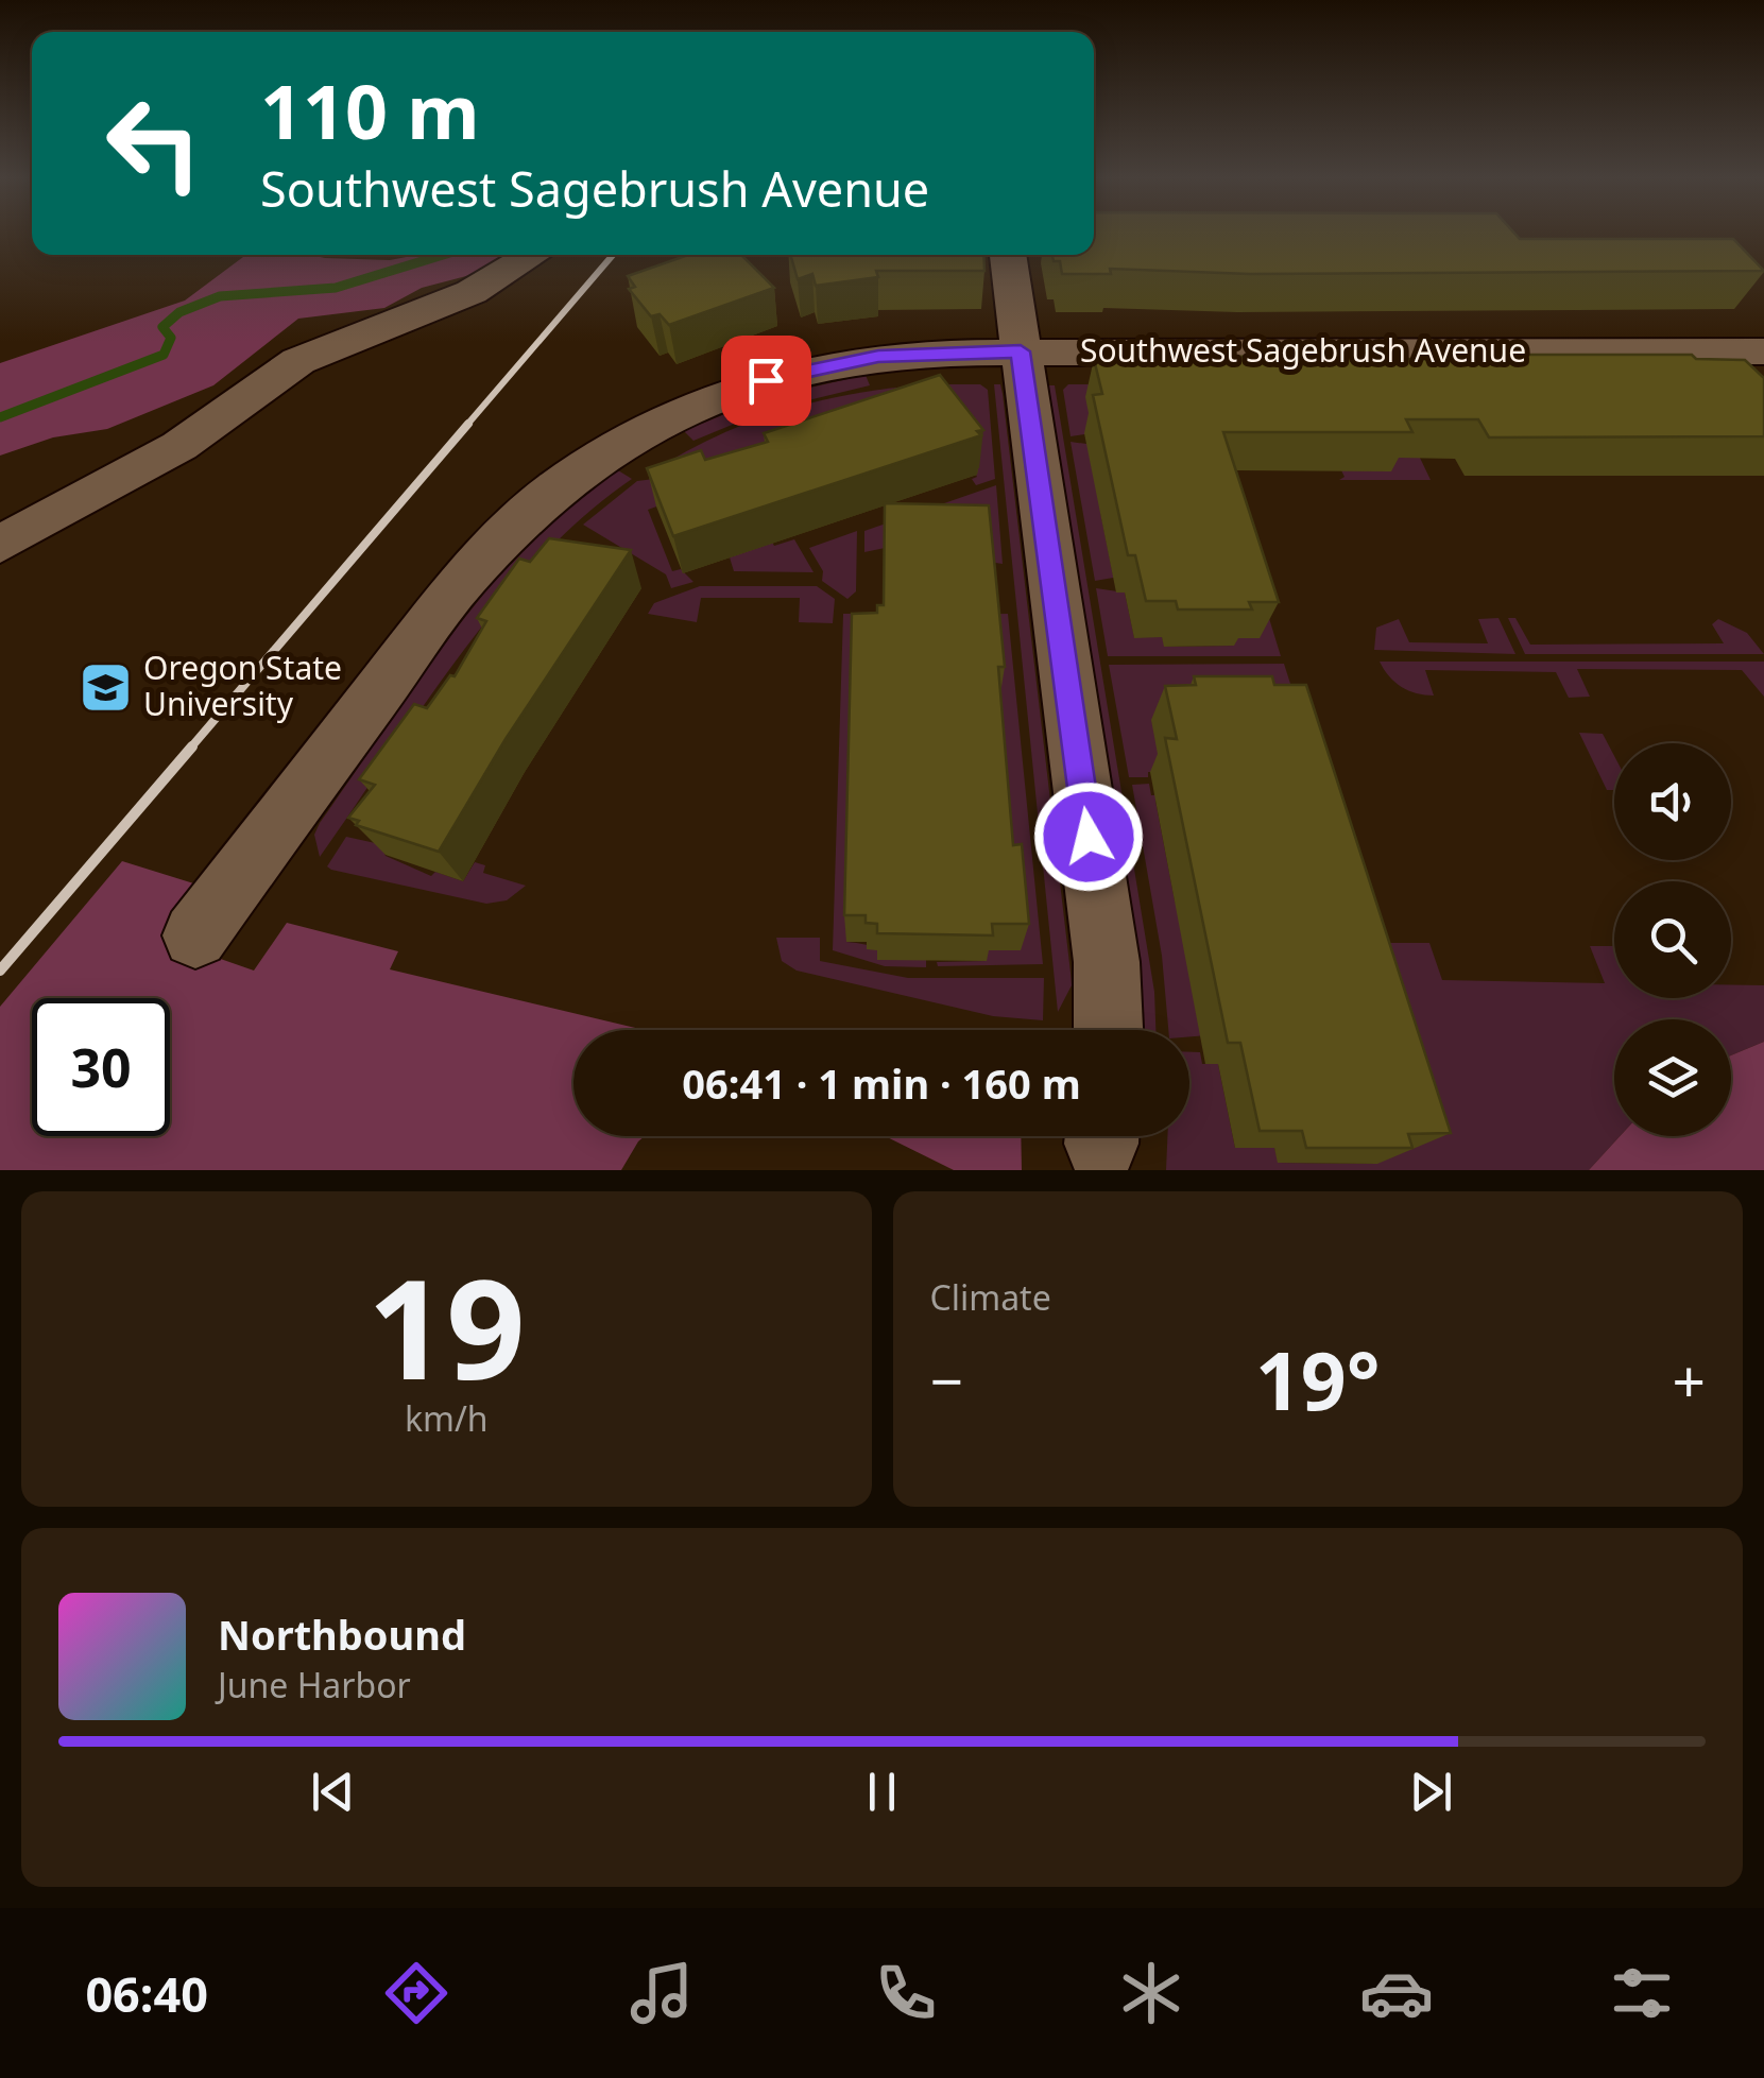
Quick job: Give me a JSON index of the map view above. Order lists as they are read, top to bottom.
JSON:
{
  "streets": {
    "street": ["Southwest Sagebrush Avenue"]
  },
  "places": {
    "school or university": ["Oregon State University"]
  },
  "page": {
    "turn": ["110 m", "Southwest Sagebrush Avenue"],
    "limit": "30",
    "trip": "06:41 · 1 min · 160 m",
    "tile": [
      ["19", "km/h"],
      "Climate"
    ],
    "heat": ["−", "19°", "+"],
    "song": ["Northbound", "June Harbor"],
    "tabs": "06:40"
  }
}
